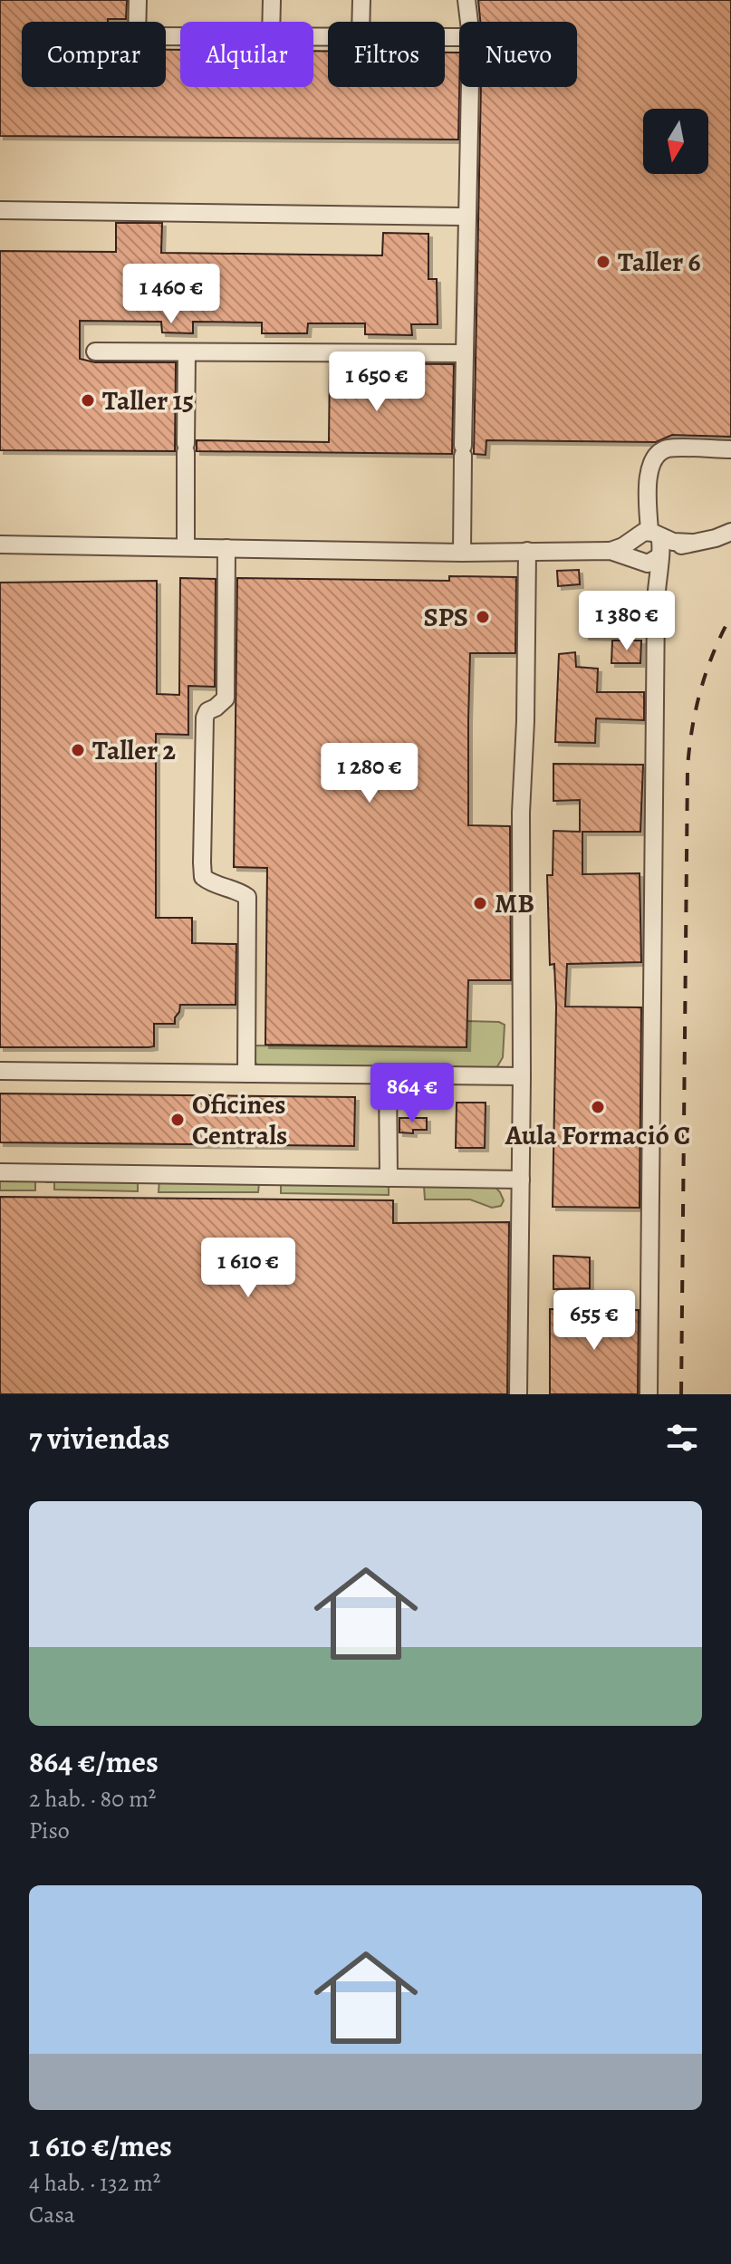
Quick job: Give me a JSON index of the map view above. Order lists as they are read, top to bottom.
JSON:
{
  "places": [
    "Taller 6",
    "Taller 15",
    "SPS",
    "Taller 2",
    "MB",
    "Aula Formació C",
    "Oficines Centrals"
  ],
  "north": "bottom",
  "page": {
    "chip": [
      "Comprar",
      "Alquilar",
      "Filtros",
      "Nuevo"
    ],
    "price": [
      "1 460 €",
      "1 650 €",
      "1 380 €",
      "1 280 €",
      "864 €",
      "1 610 €",
      "655 €"
    ],
    "heading": "7 viviendas",
    "list": [
      {
        "name": "864 €/mes",
        "note": "2 hab. · 80 m² · Piso"
      },
      {
        "name": "1 610 €/mes",
        "note": "4 hab. · 132 m² · Casa"
      }
    ]
  }
}
